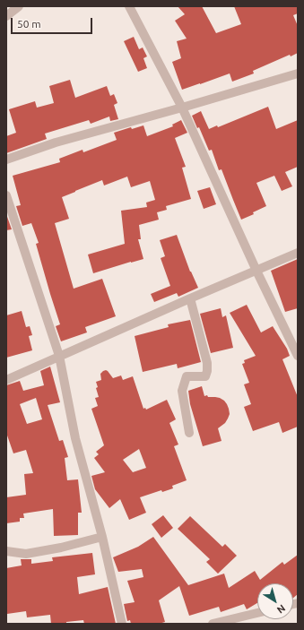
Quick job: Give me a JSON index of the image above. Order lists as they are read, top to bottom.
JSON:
{
  "scale_bar": "50 m",
  "north": "bottom right"
}
